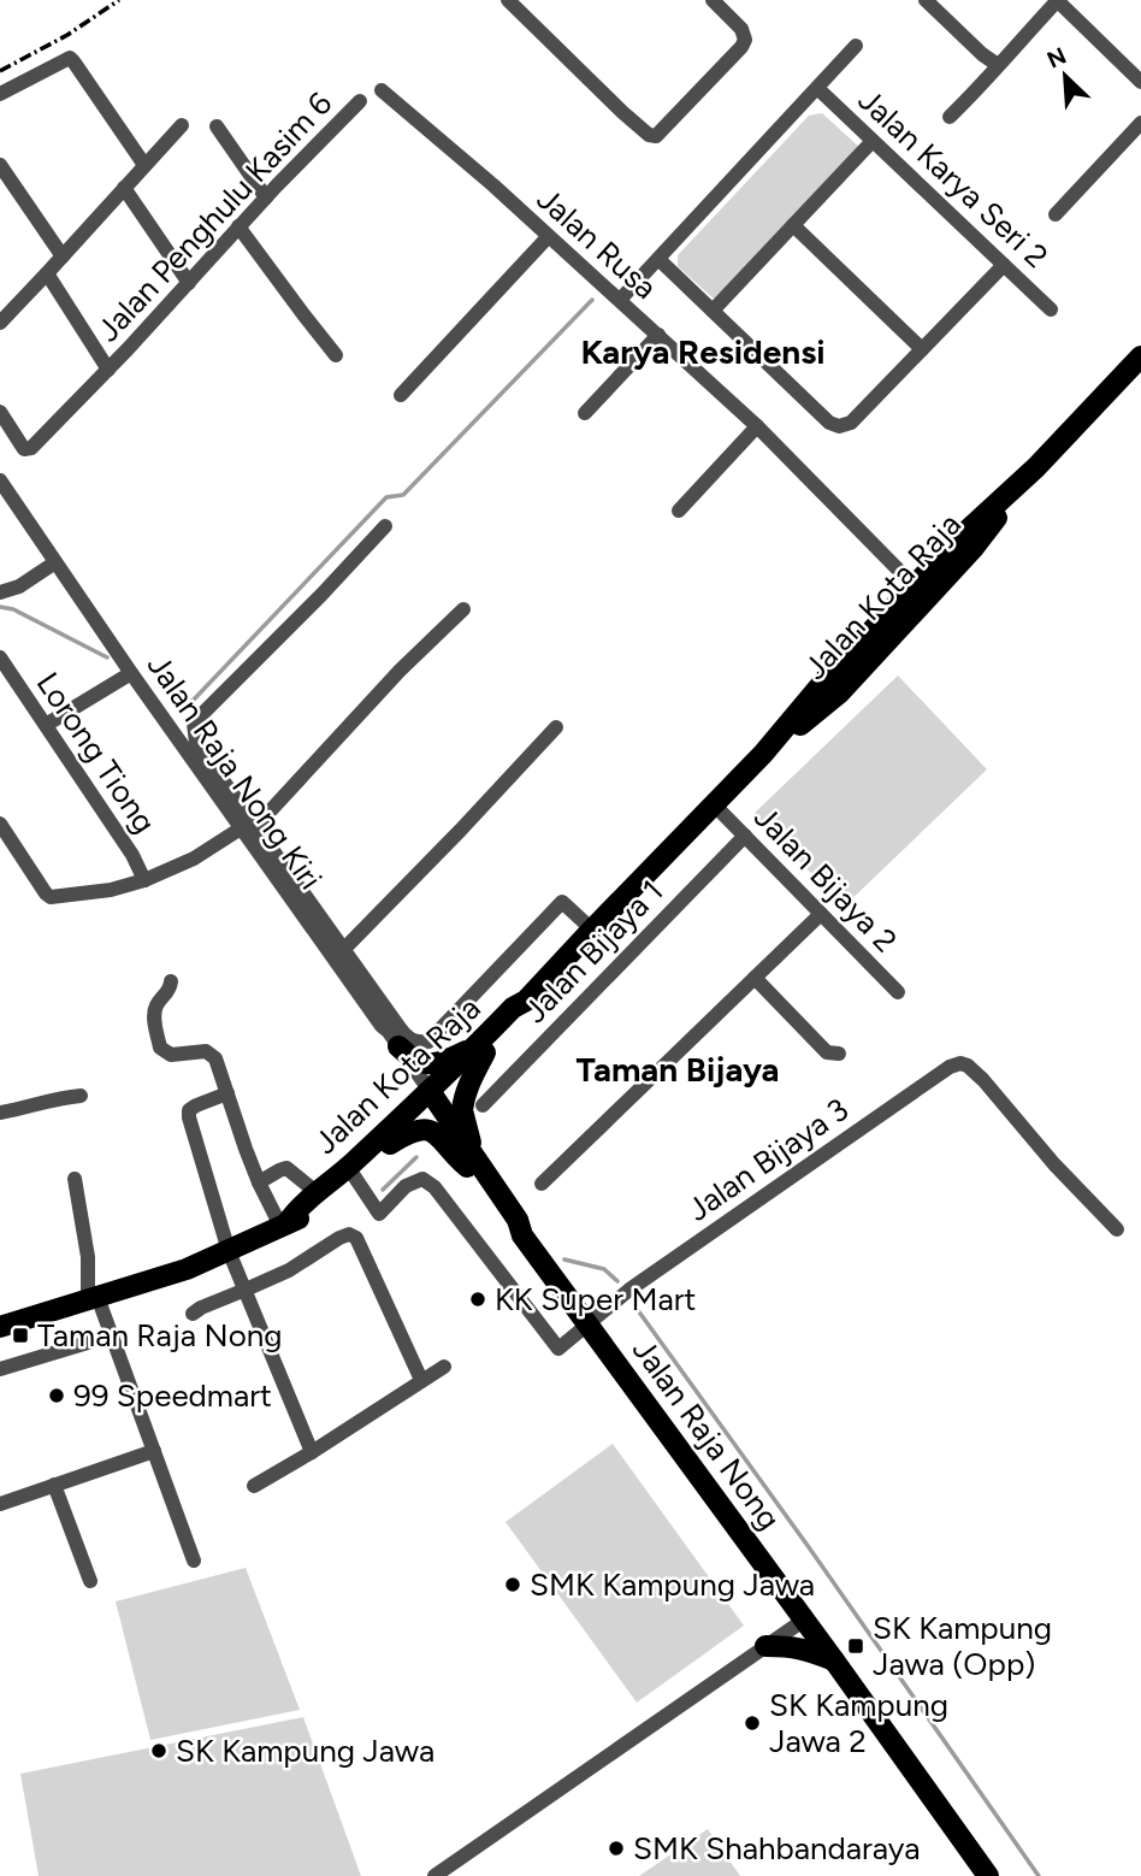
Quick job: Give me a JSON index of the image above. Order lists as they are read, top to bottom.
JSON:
{
  "streets": {
    "main road": ["Jalan Kota Raja", "Jalan Raja Nong"],
    "street": [
      "Jalan Karya Seri 2",
      "Jalan Penghulu Kasim 6",
      "Jalan Rusa",
      "Lorong Tiong",
      "Jalan Raja Nong Kiri",
      "Jalan Bijaya 2",
      "Jalan Bijaya 1",
      "Jalan Bijaya 3"
    ]
  },
  "crossings": [
    ["Jalan Rusa", "Jalan Kota Raja"],
    ["Jalan Kota Raja", "Jalan Raja Nong Kiri"],
    ["Jalan Kota Raja", "Jalan Bijaya 2"],
    ["Jalan Kota Raja", "Jalan Raja Nong"],
    ["Jalan Raja Nong Kiri", "Jalan Raja Nong"],
    ["Jalan Bijaya 2", "Jalan Bijaya 1"],
    ["Jalan Bijaya 3", "Jalan Raja Nong"]
  ],
  "districts": ["Karya Residensi", "Taman Bijaya"],
  "places": {
    "other": [
      "KK Super Mart",
      "99 Speedmart",
      "SMK Kampung Jawa",
      "SK Kampung Jawa 2",
      "SK Kampung Jawa",
      "SMK Shahbandaraya"
    ],
    "transit": ["Taman Raja Nong", "SK Kampung Jawa (Opp)"]
  },
  "north": "top left"
}
